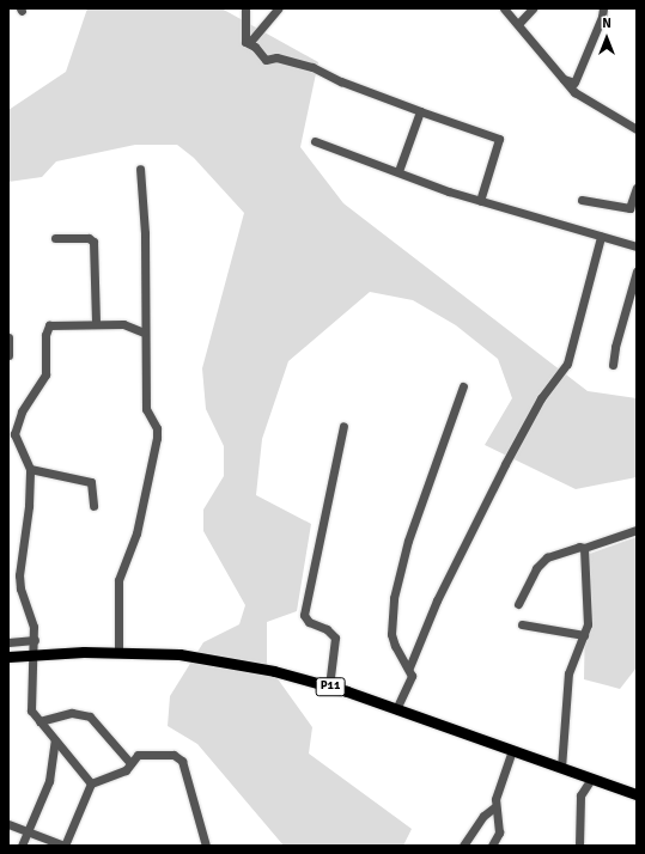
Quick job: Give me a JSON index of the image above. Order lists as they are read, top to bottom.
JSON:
{
  "streets": {
    "main road": ["P11"]
  },
  "north": "top"
}
